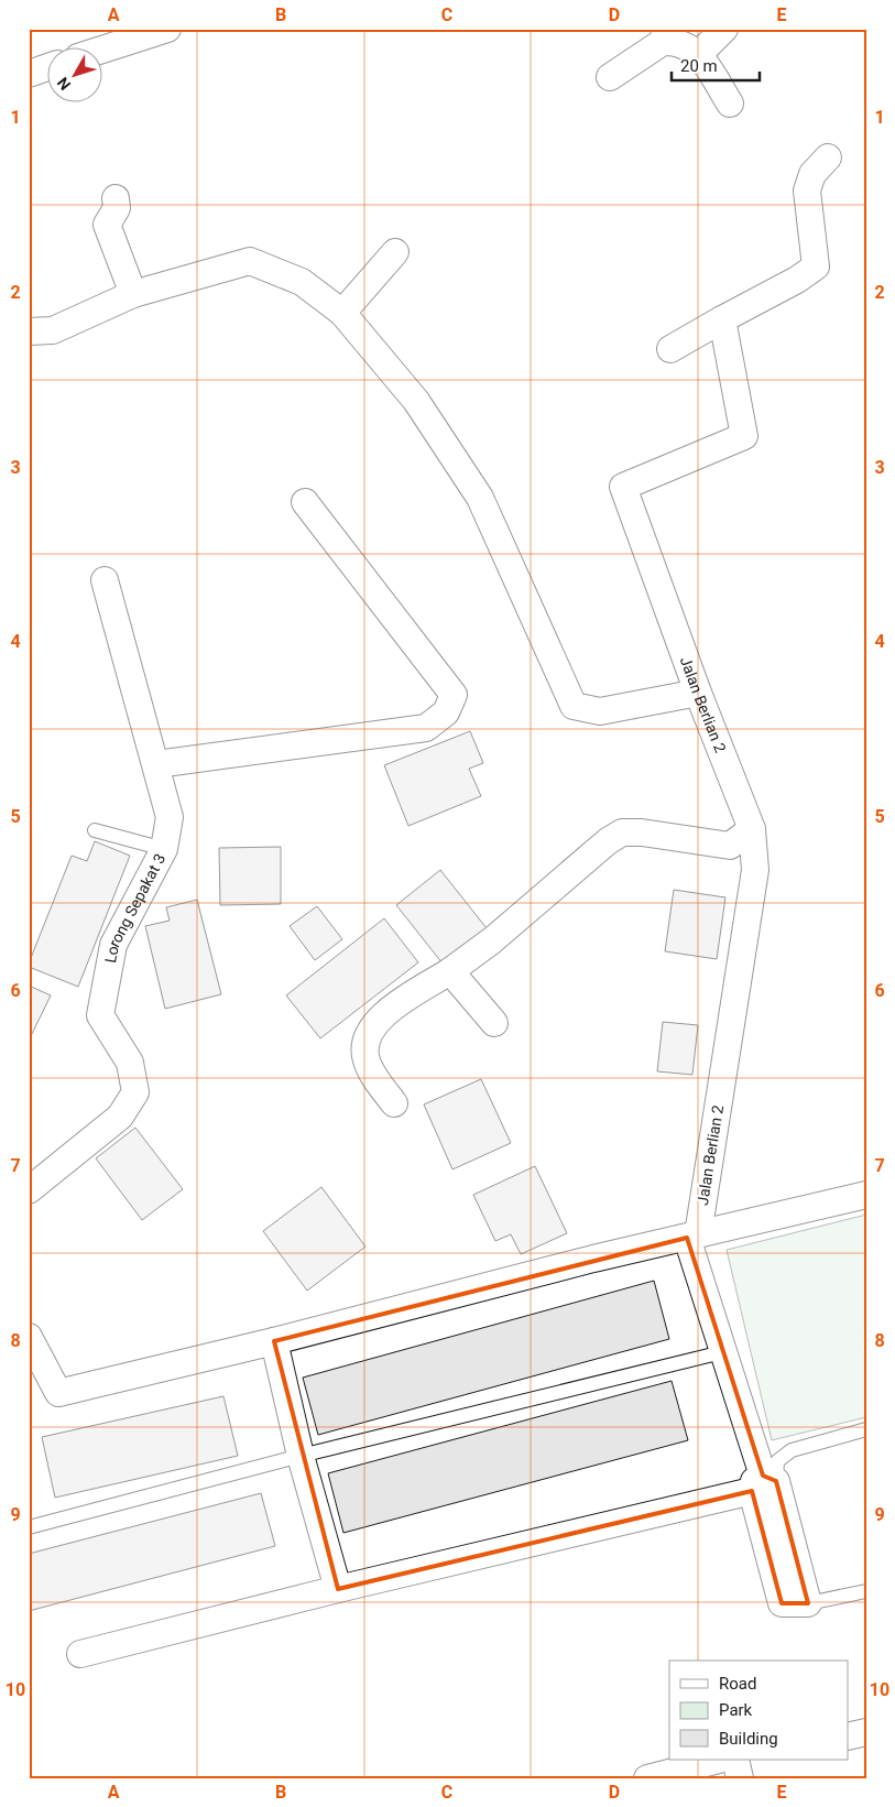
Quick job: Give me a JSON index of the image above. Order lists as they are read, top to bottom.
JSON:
{
  "streets": {
    "street": ["Jalan Berlian 2", "Lorong Sepakat 3"]
  },
  "legend": ["Road", "Park", "Building"],
  "scale_bar": "20 m",
  "north": "bottom left",
  "grid": {
    "columns": [
      "A",
      "B",
      "C",
      "D",
      "E"
    ],
    "rows": [
      "1",
      "2",
      "3",
      "4",
      "5",
      "6",
      "7",
      "8",
      "9",
      "10"
    ]
  }
}
